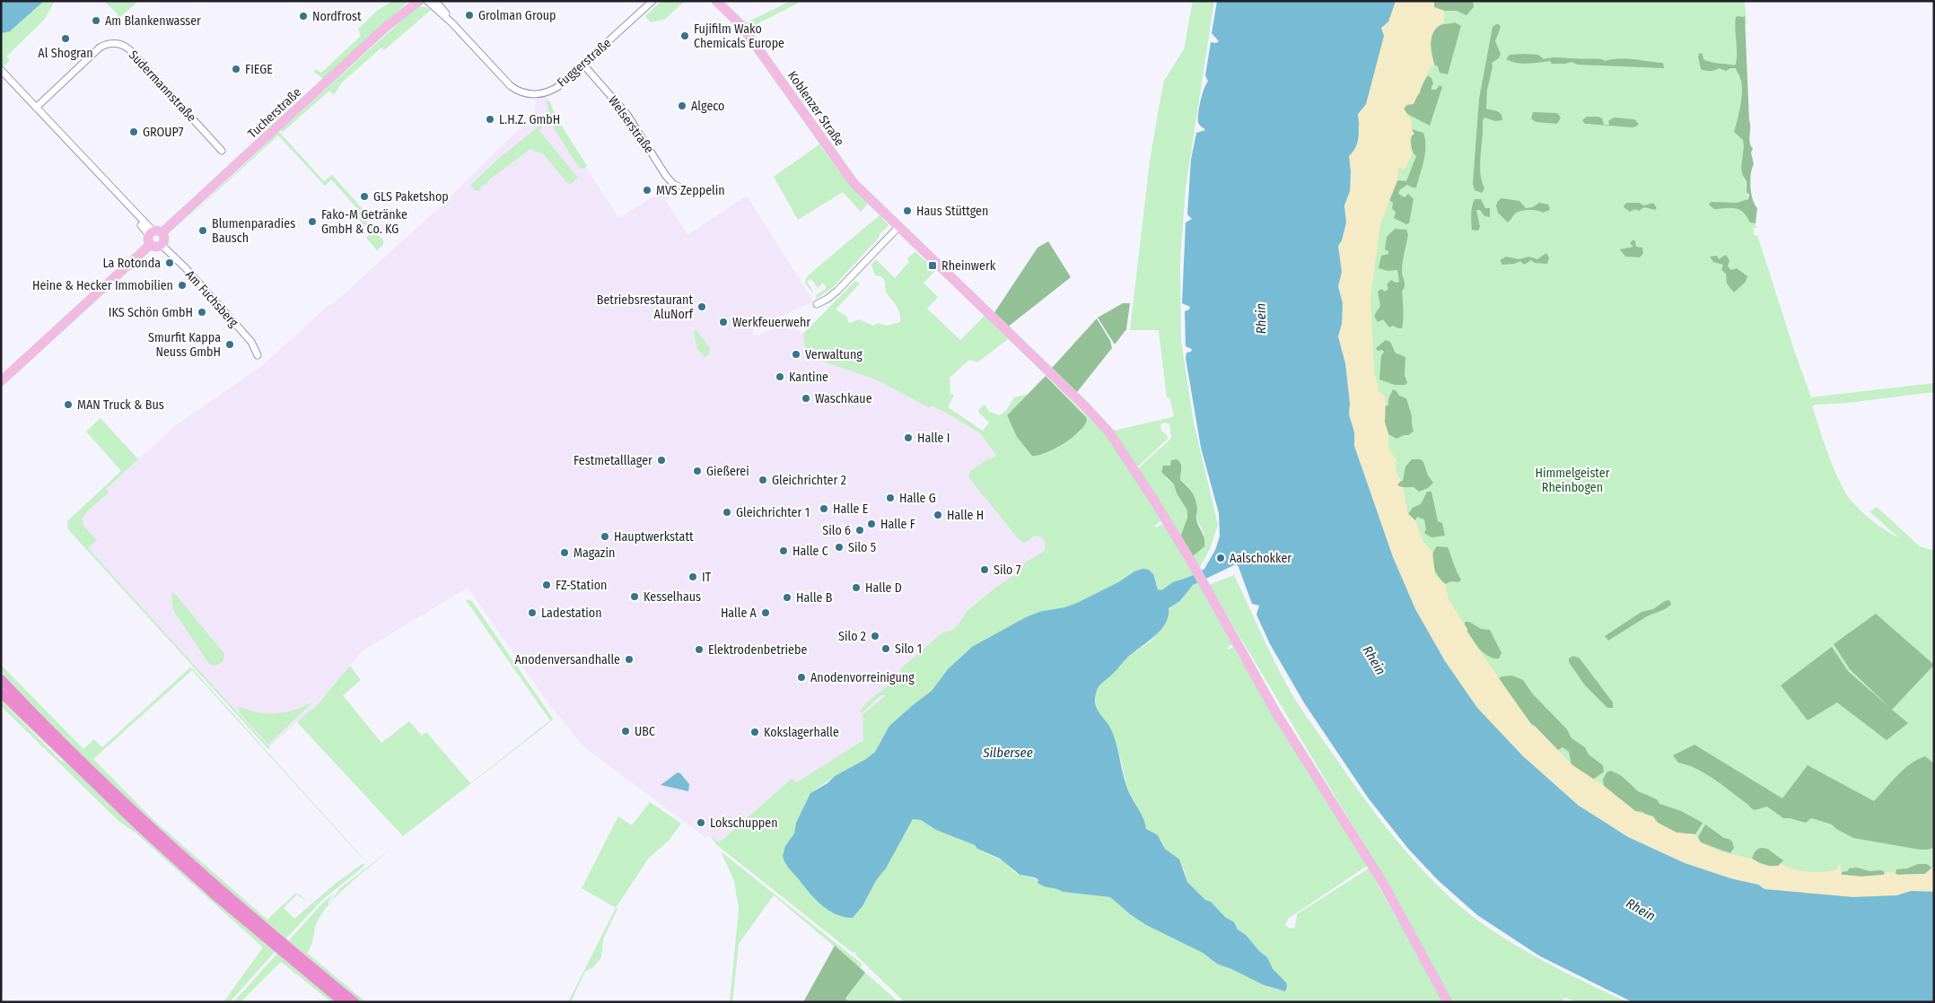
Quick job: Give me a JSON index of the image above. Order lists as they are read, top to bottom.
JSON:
{
  "streets": {
    "main road": ["Koblenzer Straße", "Tucherstraße"],
    "street": [
      "Fuggerstraße",
      "Sudermannstraße",
      "Welserstraße",
      "Am Fuchsberg"
    ]
  },
  "crossings": [
    ["Fuggerstraße", "Welserstraße"],
    ["Tucherstraße", "Am Fuchsberg"]
  ],
  "water": ["Rhein", "Silbersee"],
  "parks": ["Himmelgeister Rheinbogen"],
  "places": {
    "other": [
      "Grolman Group",
      "Nordfrost",
      "Am Blankenwasser",
      "Fujifilm Wako Chemicals Europe",
      "Al Shogran",
      "FIEGE",
      "Algeco",
      "L.H.Z. GmbH",
      "GROUP7",
      "MVS Zeppelin",
      "GLS Paketshop",
      "Haus Stüttgen",
      "Fako-M Getränke GmbH & Co. KG",
      "Blumenparadies Bausch",
      "La Rotonda",
      "Heine & Hecker Immobilien",
      "Betriebsrestaurant AluNorf",
      "IKS Schön GmbH",
      "Werkfeuerwehr",
      "Smurfit Kappa Neuss GmbH",
      "Verwaltung",
      "Kantine",
      "Waschkaue",
      "MAN Truck & Bus",
      "Halle I",
      "Festmetalllager",
      "Gießerei",
      "Gleichrichter 2",
      "Halle G",
      "Halle E",
      "Gleichrichter 1",
      "Halle H",
      "Halle F",
      "Silo 6",
      "Hauptwerkstatt",
      "Silo 5",
      "Halle C",
      "Magazin",
      "Aalschokker",
      "Silo 7",
      "IT",
      "FZ-Station",
      "Halle D",
      "Kesselhaus",
      "Halle B",
      "Ladestation",
      "Halle A",
      "Silo 2",
      "Silo 1",
      "Elektrodenbetriebe",
      "Anodenversandhalle",
      "Anodenvorreinigung",
      "UBC",
      "Kokslagerhalle",
      "Lokschuppen"
    ],
    "transit": ["Rheinwerk"]
  }
}
